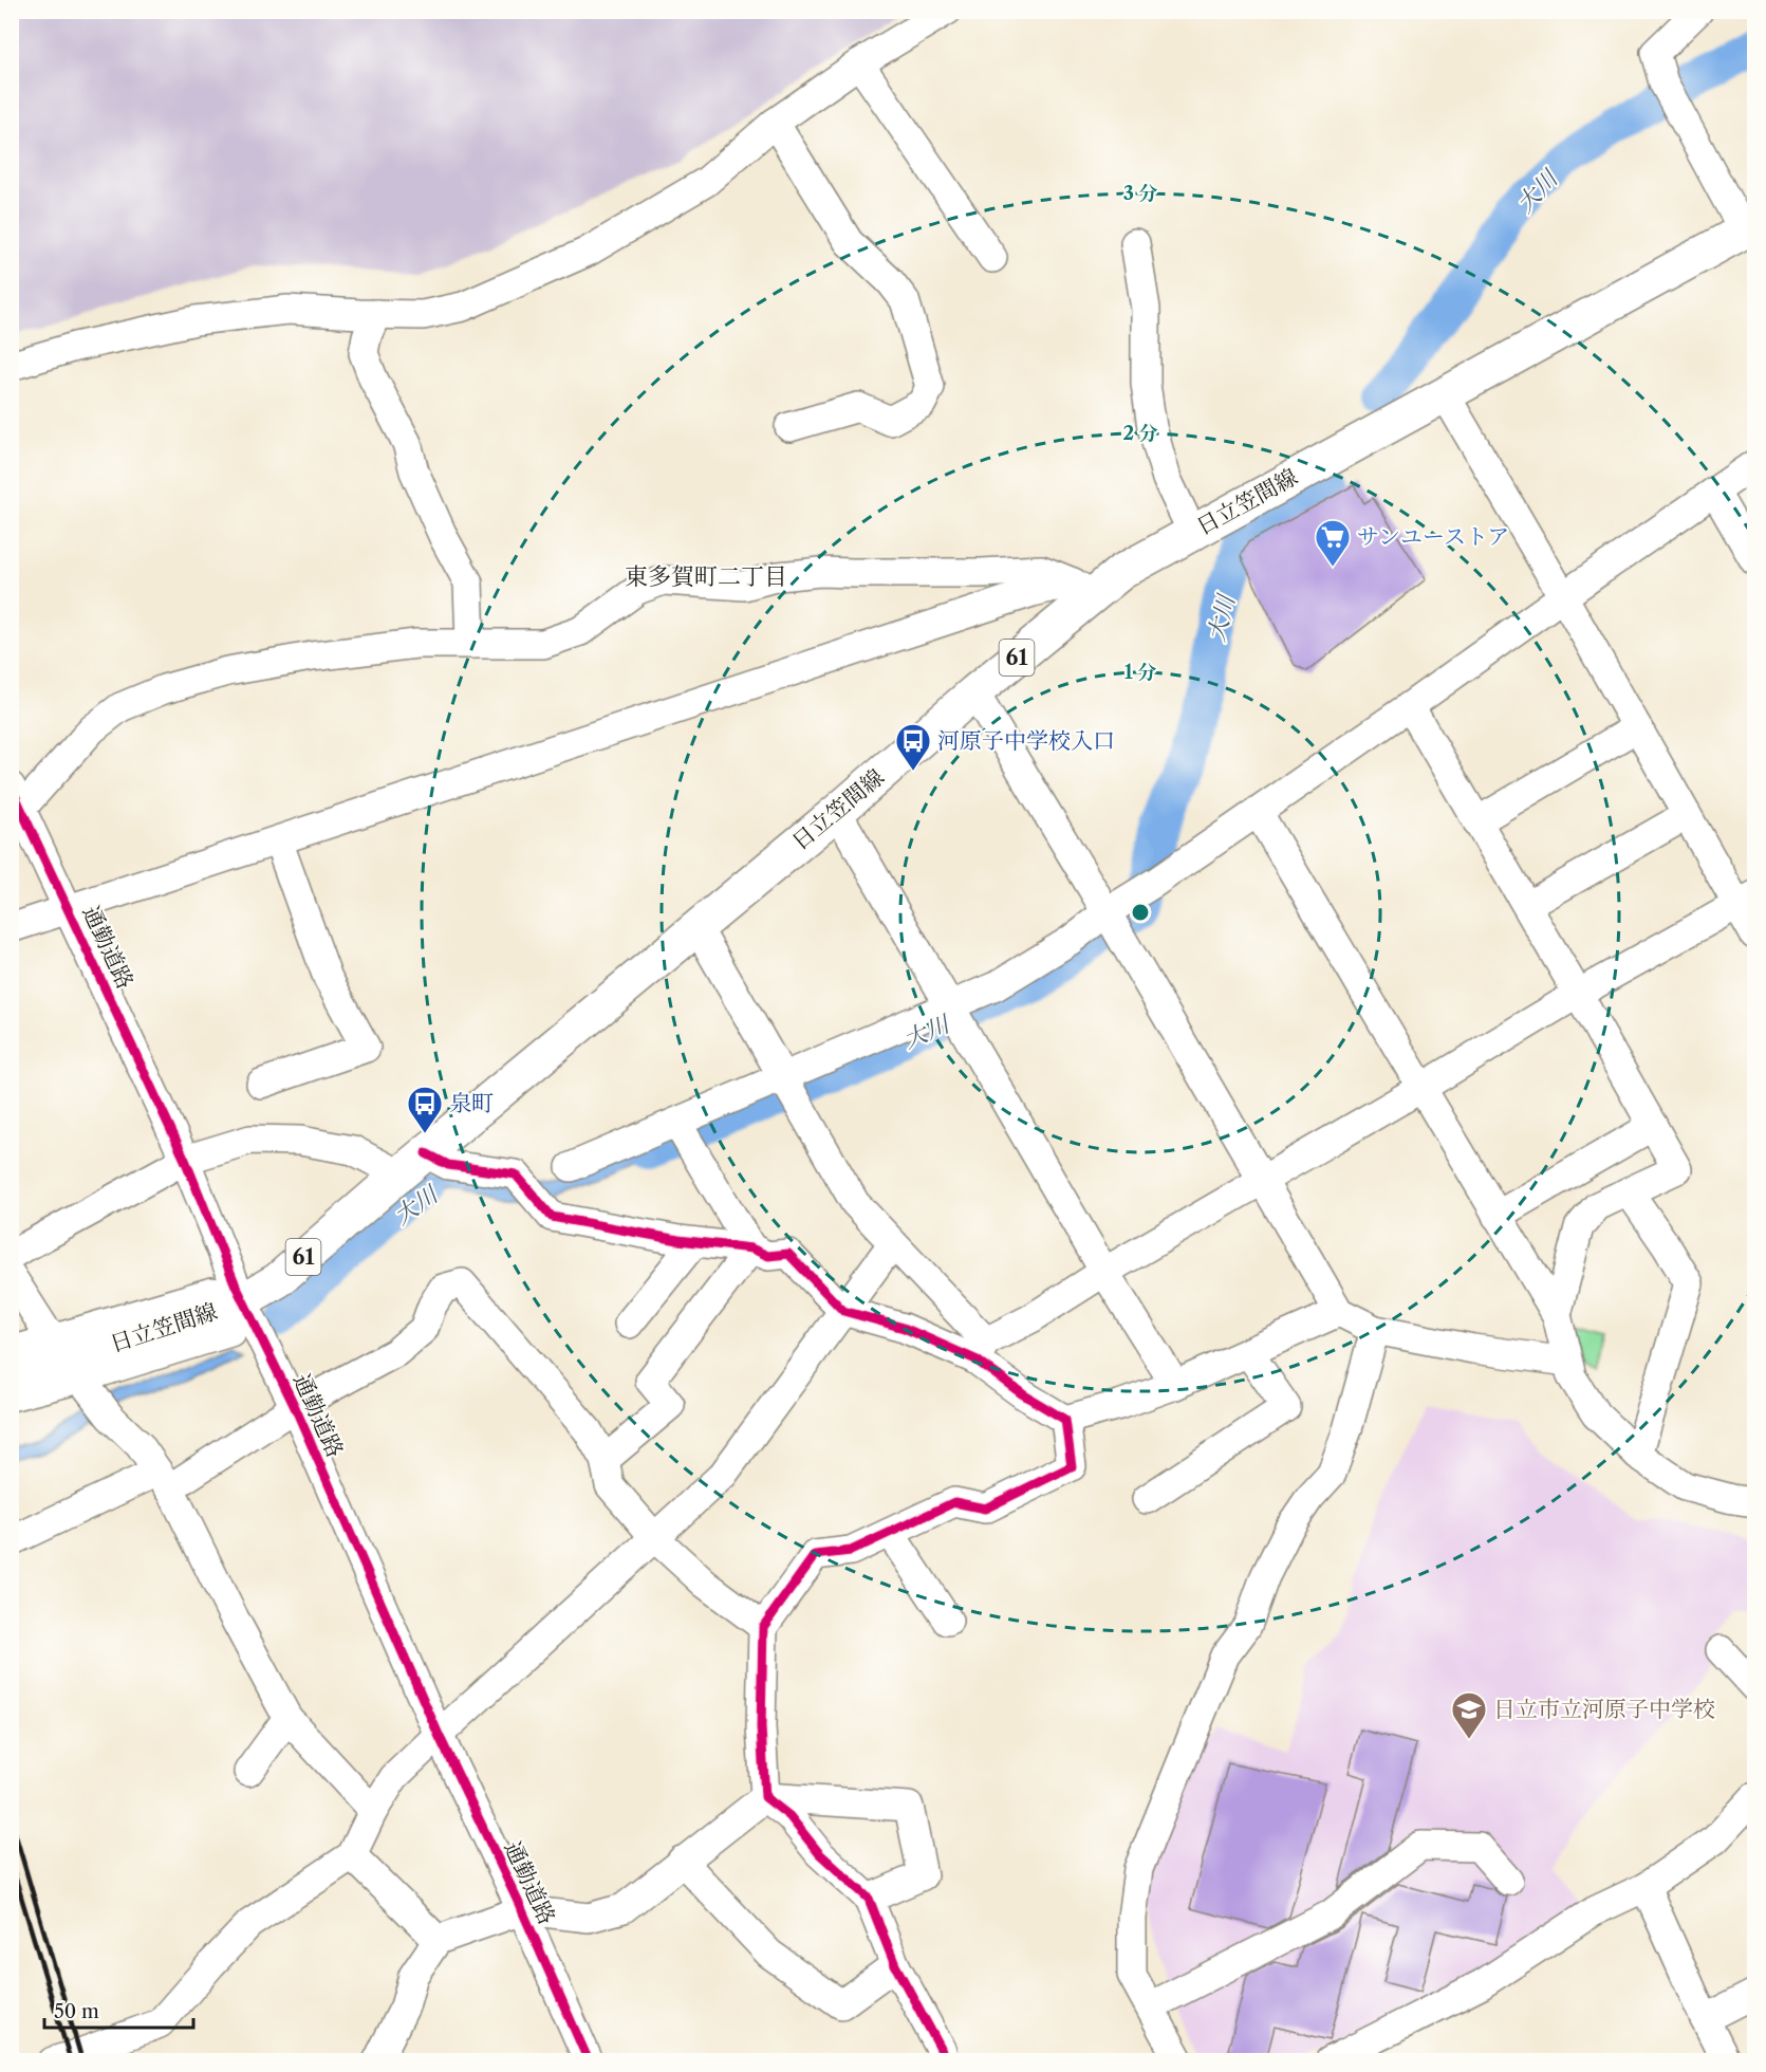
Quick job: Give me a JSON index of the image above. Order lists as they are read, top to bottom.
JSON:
{
  "streets": {
    "main road": ["日立笠間線", "61"],
    "street": ["通勤道路"]
  },
  "crossings": [
    ["日立笠間線", "通勤道路"]
  ],
  "districts": ["東多賀町二丁目"],
  "water": ["大川"],
  "places": {
    "supermarket": ["サンユーストア"],
    "bus stop": ["河原子中学校入口", "泉町"],
    "school or university": ["日立市立河原子中学校"]
  },
  "scale_bar": "50 m",
  "rings": ["3 分", "2 分", "1 分"]
}
